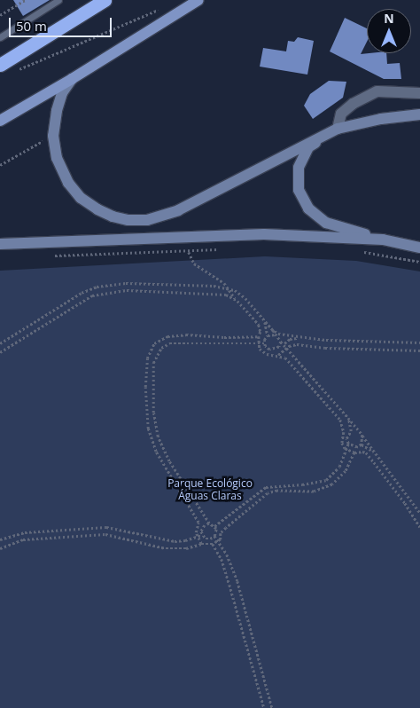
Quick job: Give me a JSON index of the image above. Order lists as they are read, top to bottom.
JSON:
{
  "parks": ["Parque Ecológico Águas Claras"],
  "scale_bar": "50 m",
  "north": "top"
}
